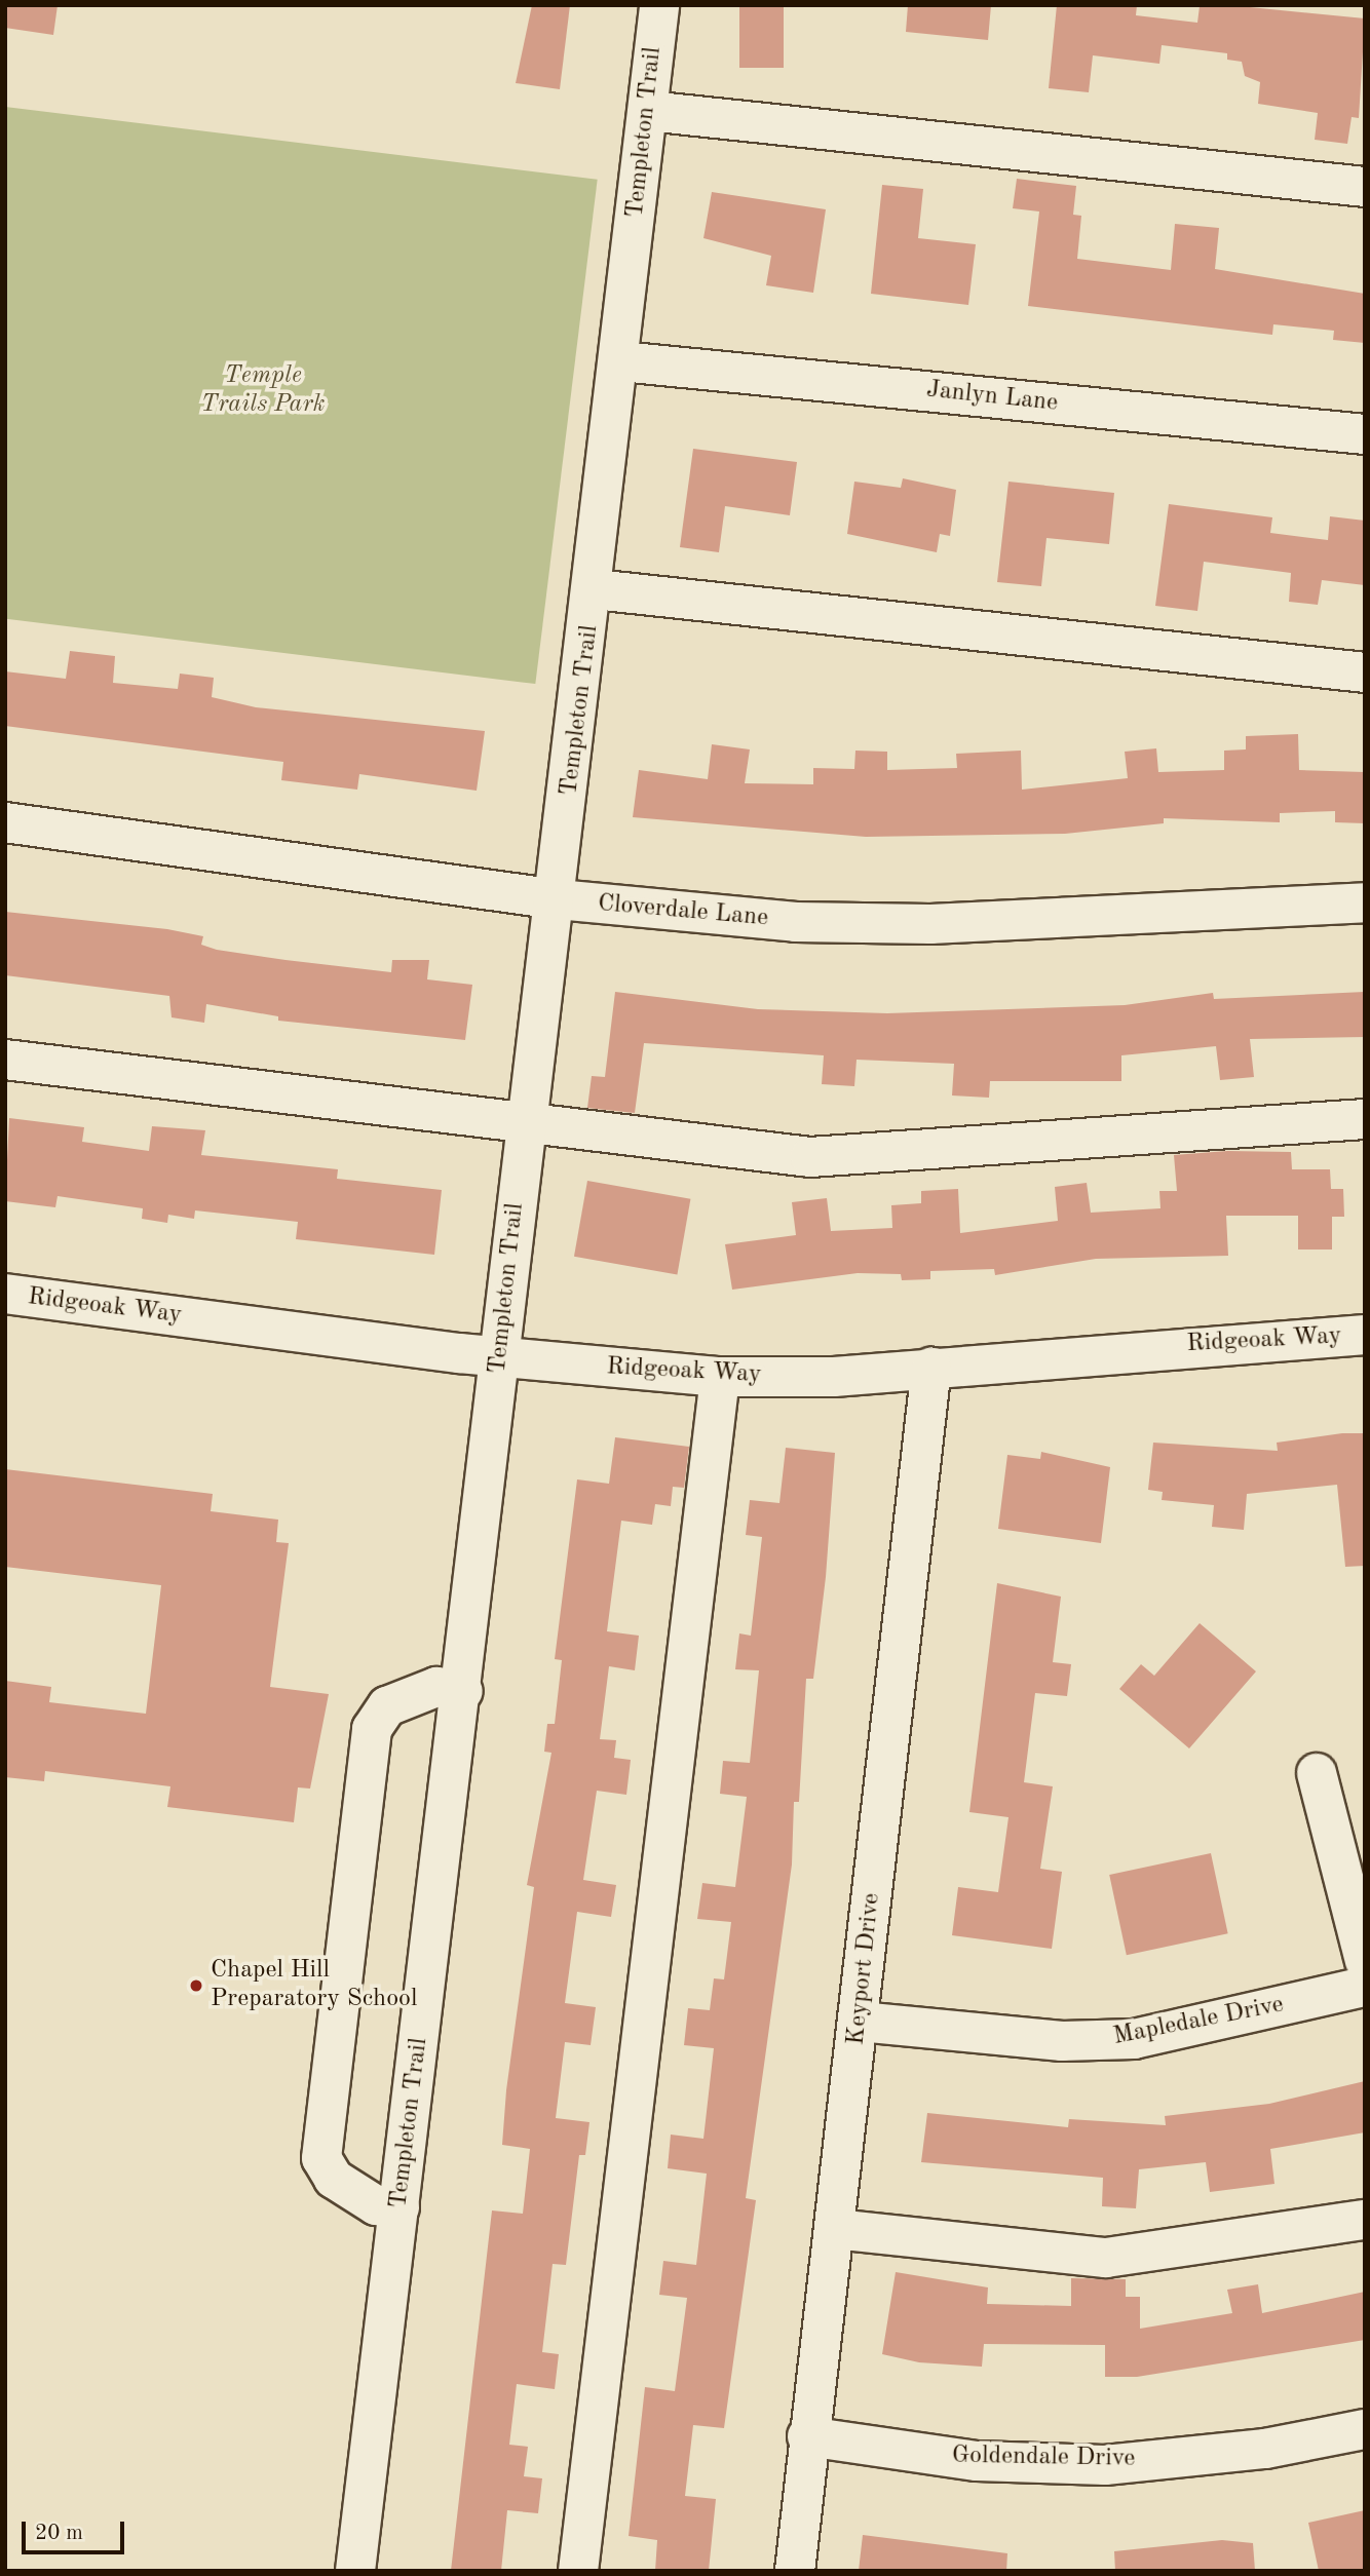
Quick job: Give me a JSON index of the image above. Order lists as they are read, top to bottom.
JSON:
{
  "streets": {
    "street": [
      "Templeton Trail",
      "Janlyn Lane",
      "Cloverdale Lane",
      "Ridgeoak Way",
      "Keyport Drive",
      "Mapledale Drive",
      "Goldendale Drive"
    ]
  },
  "crossings": [
    ["Templeton Trail", "Janlyn Lane"],
    ["Templeton Trail", "Cloverdale Lane"],
    ["Templeton Trail", "Ridgeoak Way"],
    ["Ridgeoak Way", "Keyport Drive"],
    ["Keyport Drive", "Mapledale Drive"],
    ["Keyport Drive", "Goldendale Drive"]
  ],
  "parks": ["Temple Trails Park"],
  "places": ["Chapel Hill Preparatory School"],
  "scale_bar": "20 m"
}
